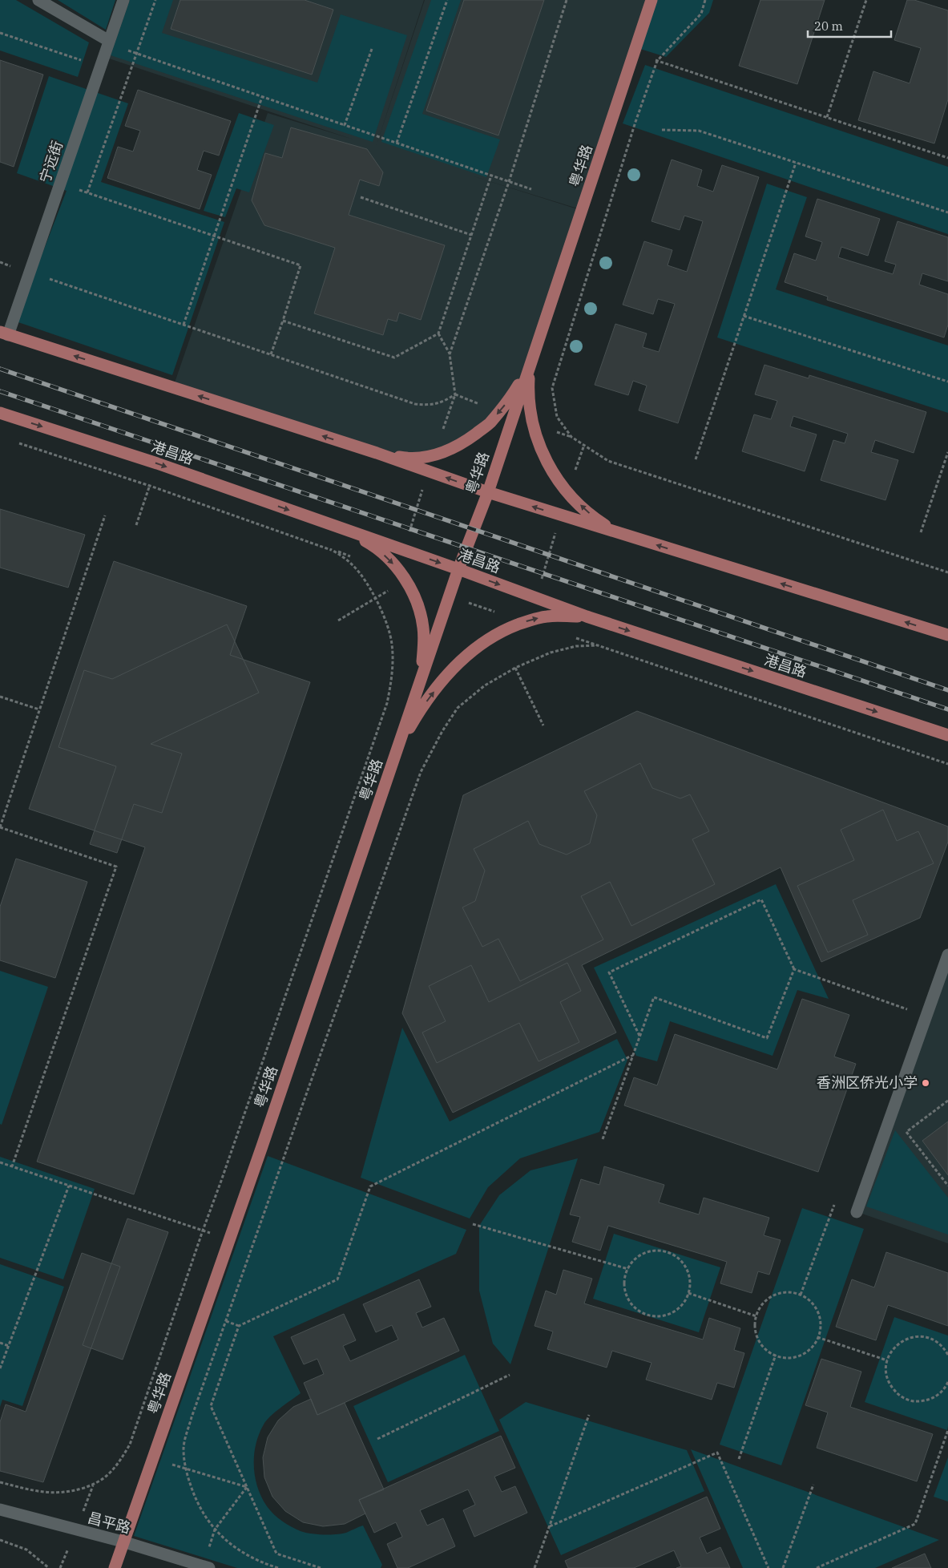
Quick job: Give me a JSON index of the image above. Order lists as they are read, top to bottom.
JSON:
{
  "streets": {
    "main road": ["粤华路", "港昌路"],
    "street": ["宁远街", "昌平路"]
  },
  "crossings": [
    ["粤华路", "港昌路"],
    ["粤华路", "昌平路"]
  ],
  "places": ["香洲区侨光小学"],
  "scale_bar": "20 m"
}
